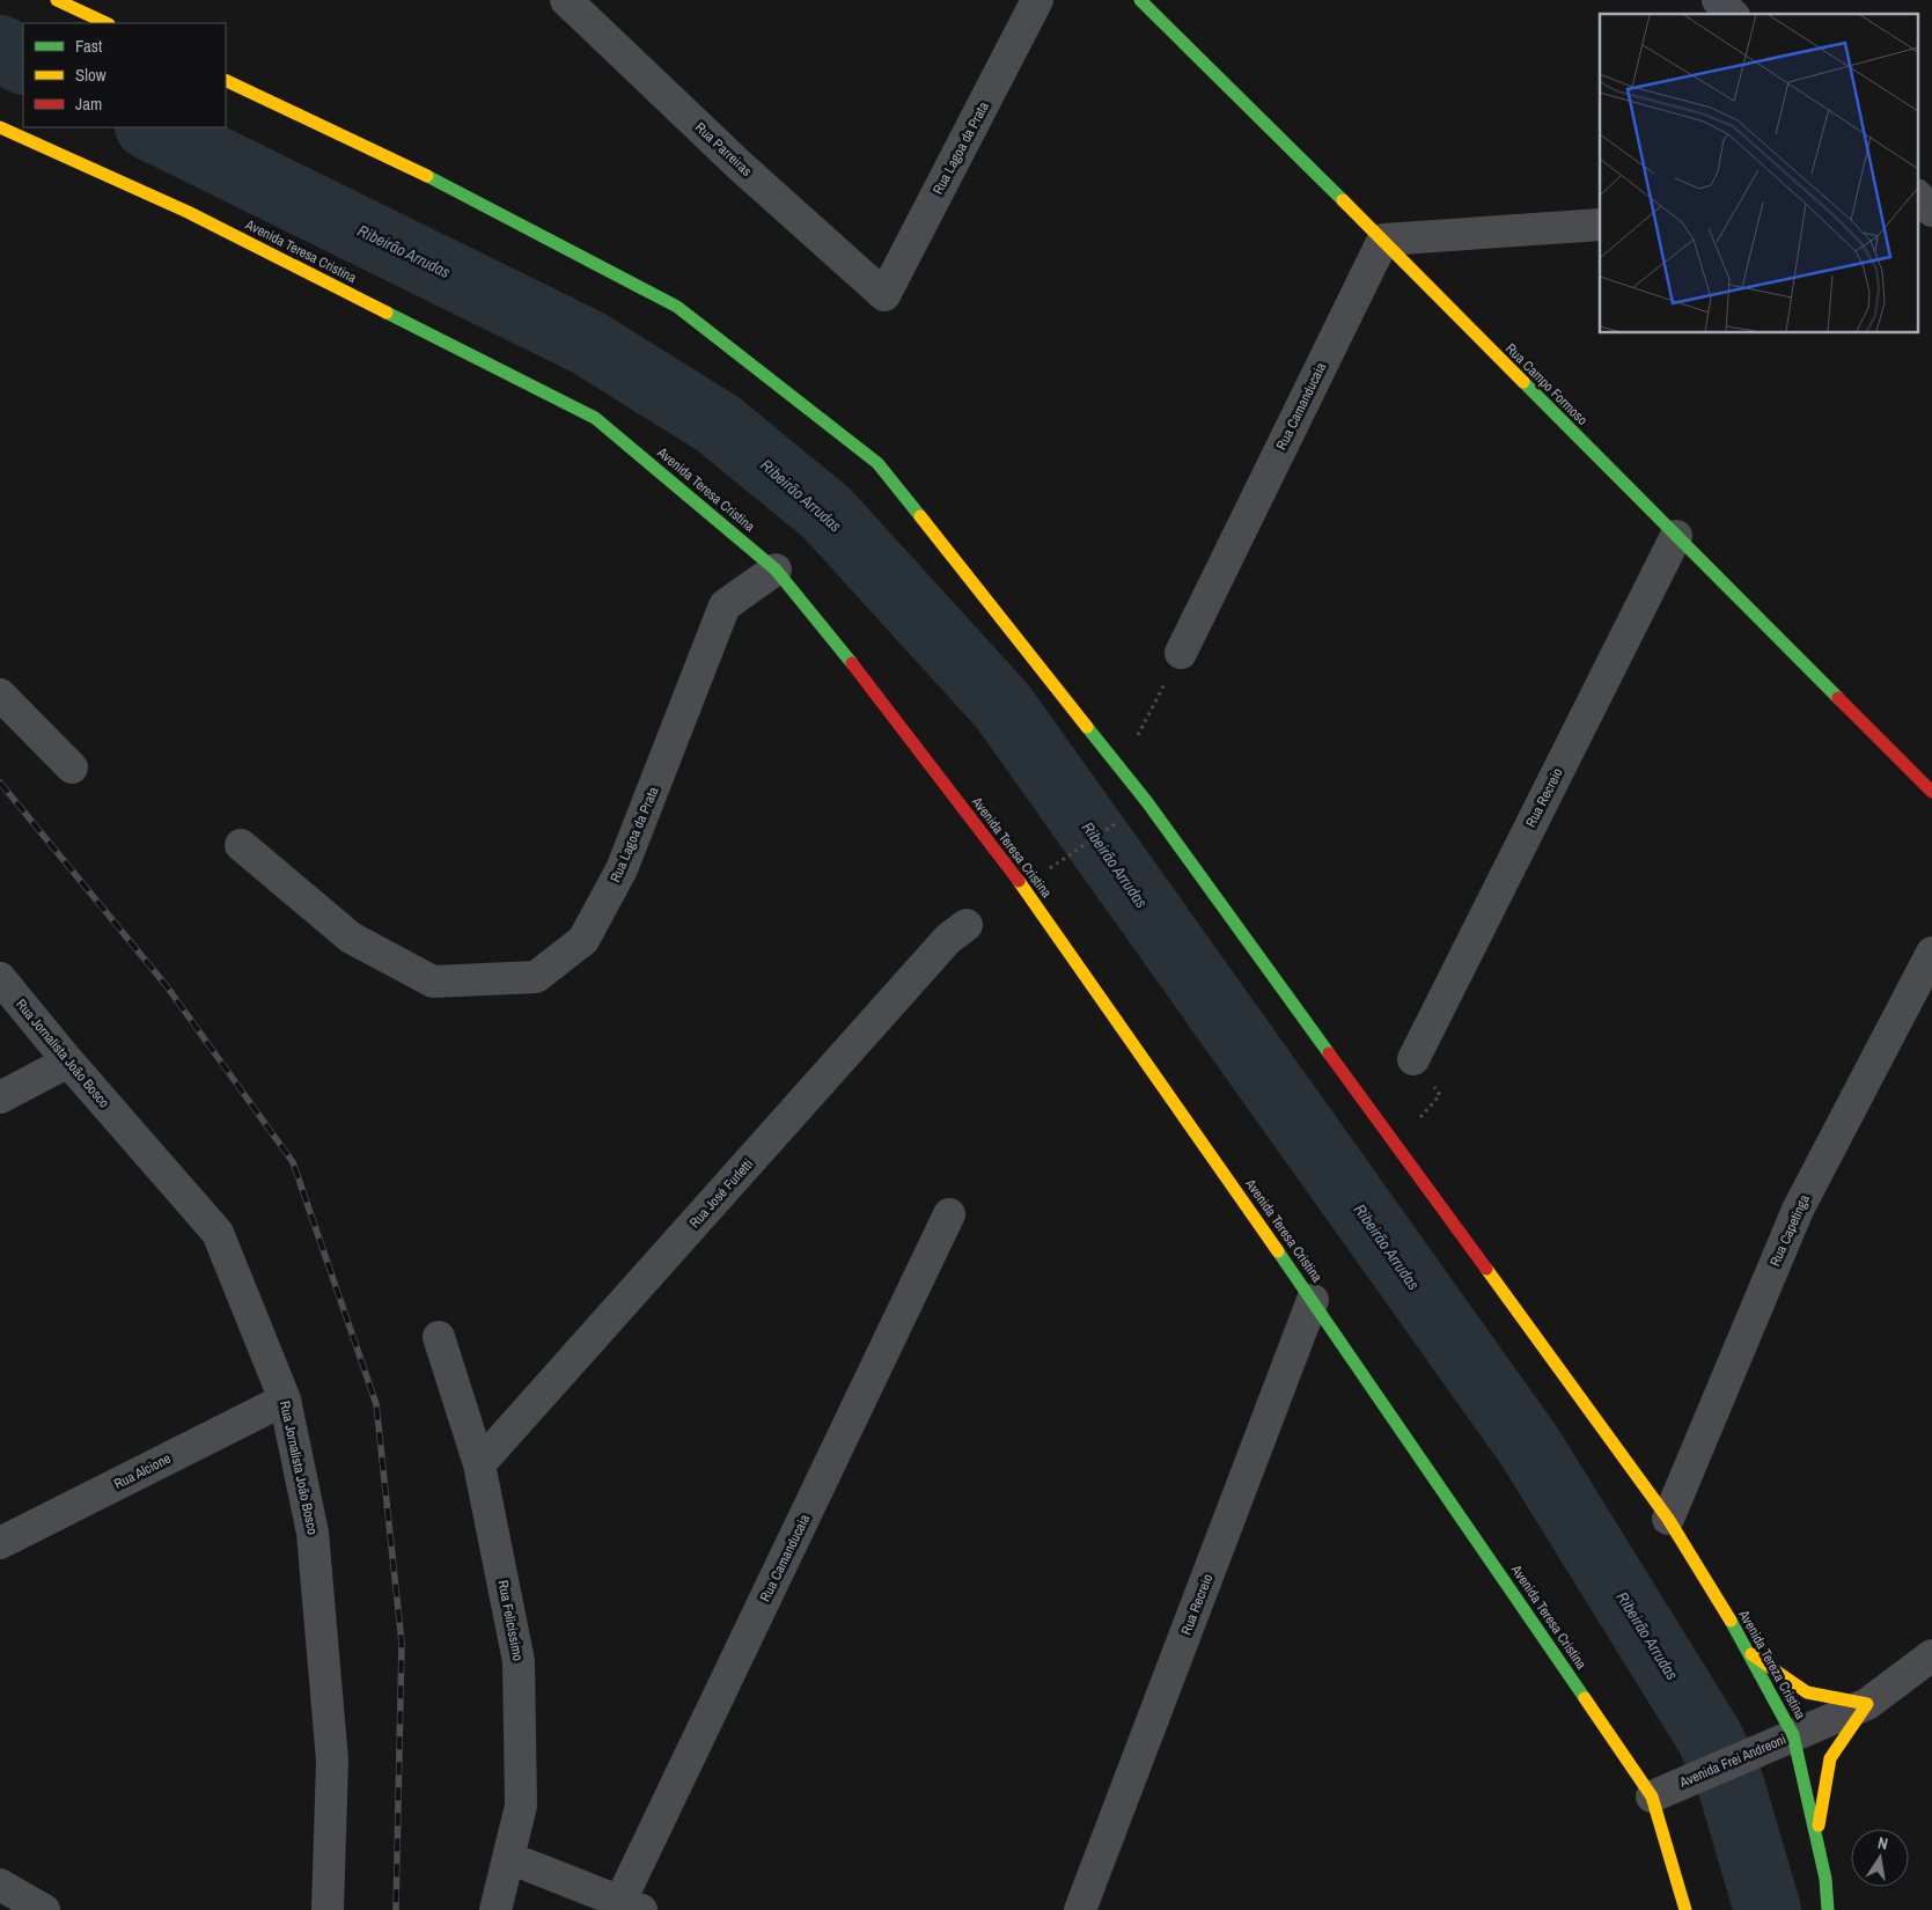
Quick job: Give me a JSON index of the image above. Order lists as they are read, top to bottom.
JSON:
{
  "streets": {
    "main road": ["Avenida Teresa Cristina", "Rua Campo Formoso", "Avenida Tereza Cristina"],
    "street": [
      "Rua Lagoa da Prata",
      "Rua Parreiras",
      "Rua Camanducaia",
      "Rua Recreio",
      "Rua Jornalista João Bosco",
      "Rua José Furletti",
      "Rua Capetinga",
      "Rua Alcione",
      "Rua Felicíssimo",
      "Avenida Frei Andreoni"
    ]
  },
  "crossings": [
    ["Rua Lagoa da Prata", "Rua Parreiras"],
    ["Rua Lagoa da Prata", "Avenida Teresa Cristina"],
    ["Avenida Teresa Cristina", "Rua Recreio"],
    ["Avenida Teresa Cristina", "Avenida Frei Andreoni"],
    ["Rua Campo Formoso", "Rua Camanducaia"],
    ["Rua Campo Formoso", "Rua Recreio"],
    ["Rua Jornalista João Bosco", "Rua Alcione"],
    ["Rua José Furletti", "Rua Felicíssimo"],
    ["Rua Capetinga", "Avenida Tereza Cristina"],
    ["Avenida Tereza Cristina", "Avenida Frei Andreoni"]
  ],
  "water": ["Ribeirão Arrudas"],
  "legend": ["Fast", "Slow", "Jam"],
  "north": "top"
}
